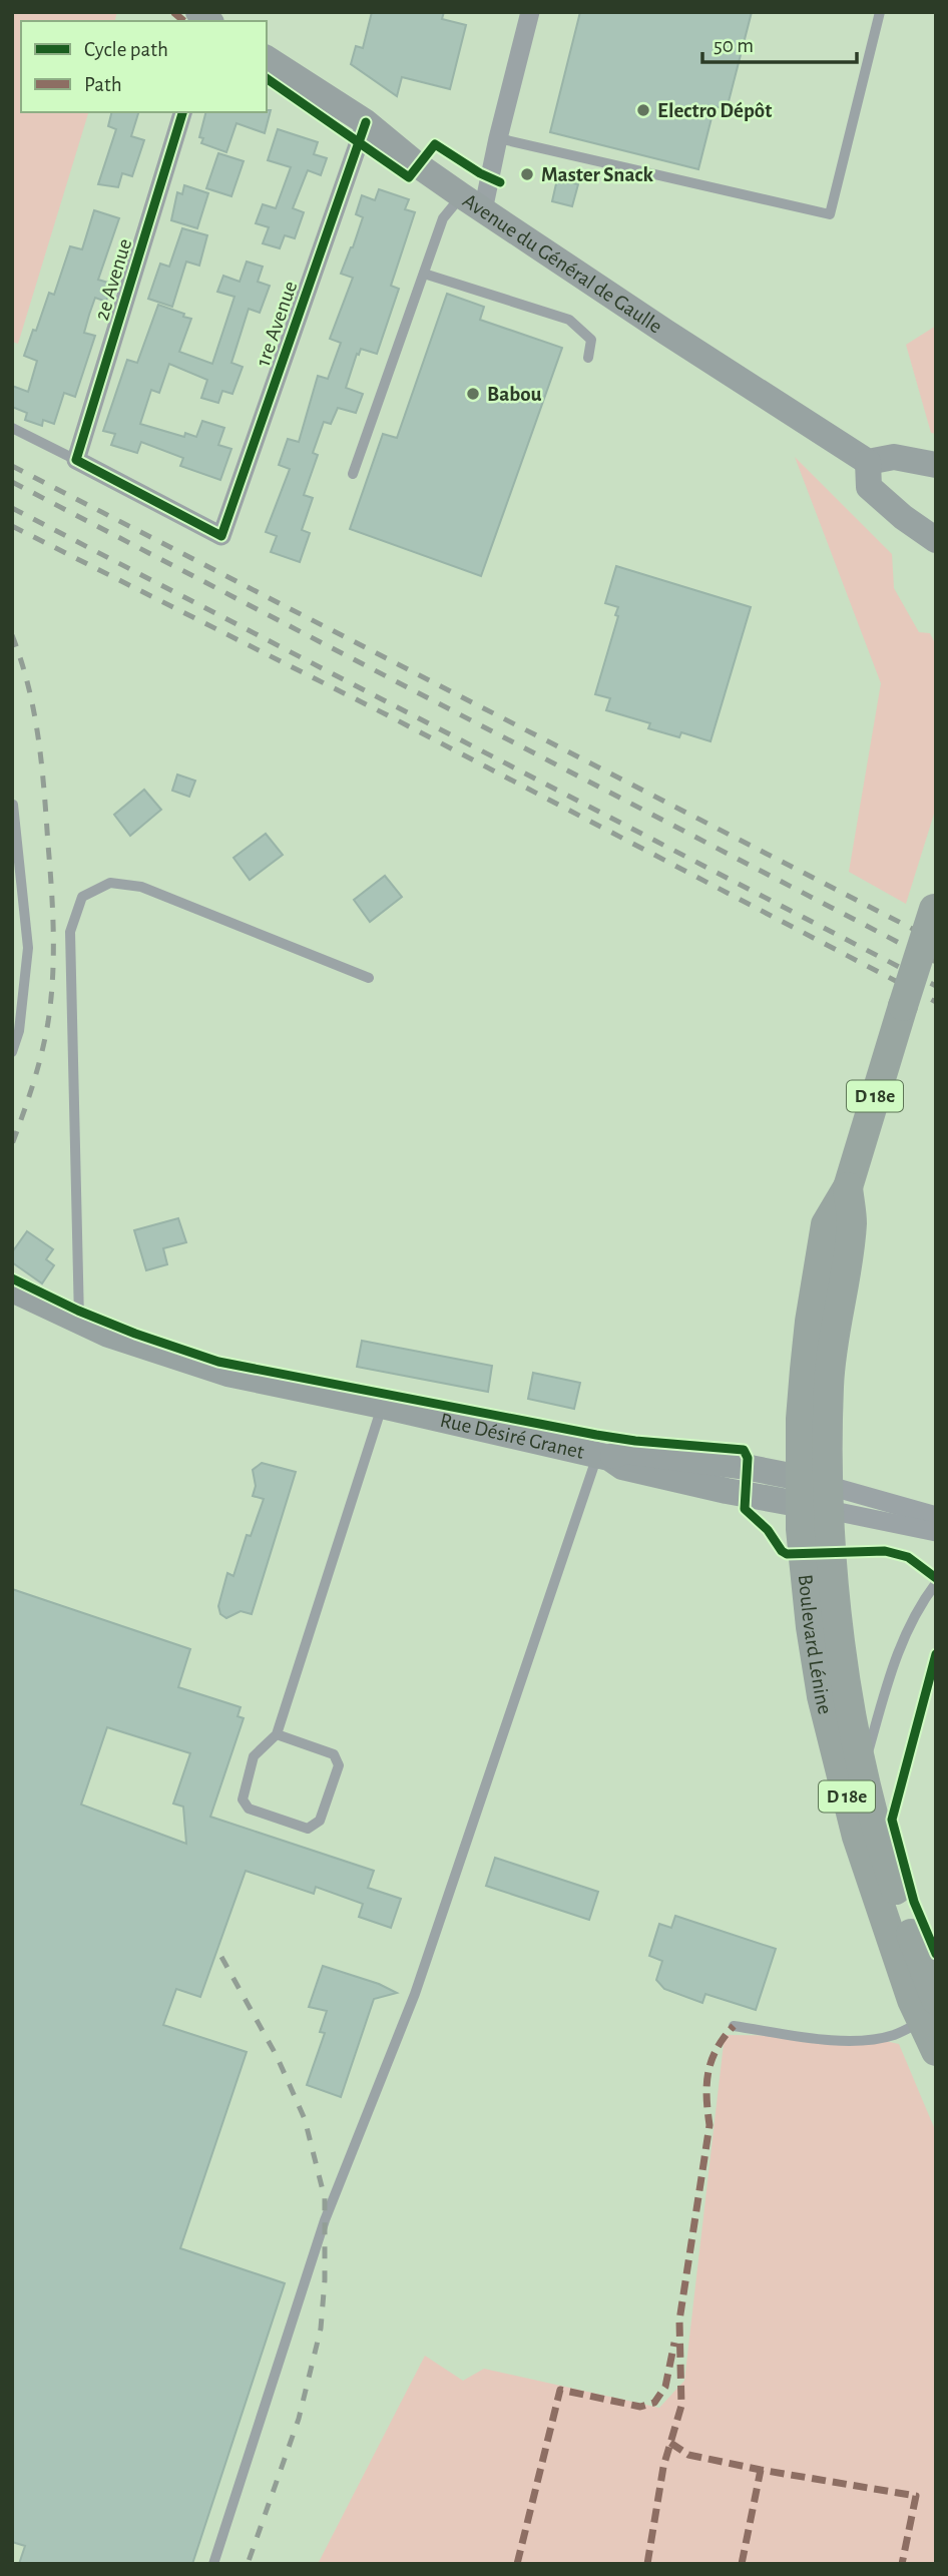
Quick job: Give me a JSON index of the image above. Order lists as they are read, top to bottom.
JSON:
{
  "streets": {
    "main road": [
      "Avenue du Général de Gaulle",
      "D 18e",
      "Rue Désiré Granet",
      "Boulevard Lénine"
    ],
    "street": ["2e Avenue", "1re Avenue"]
  },
  "crossings": [
    ["Avenue du Général de Gaulle", "1re Avenue"],
    ["2e Avenue", "1re Avenue"],
    ["Rue Désiré Granet", "Boulevard Lénine"]
  ],
  "places": ["Electro Dépôt", "Master Snack", "Babou"],
  "legend": ["Cycle path", "Path"],
  "scale_bar": "50 m"
}
